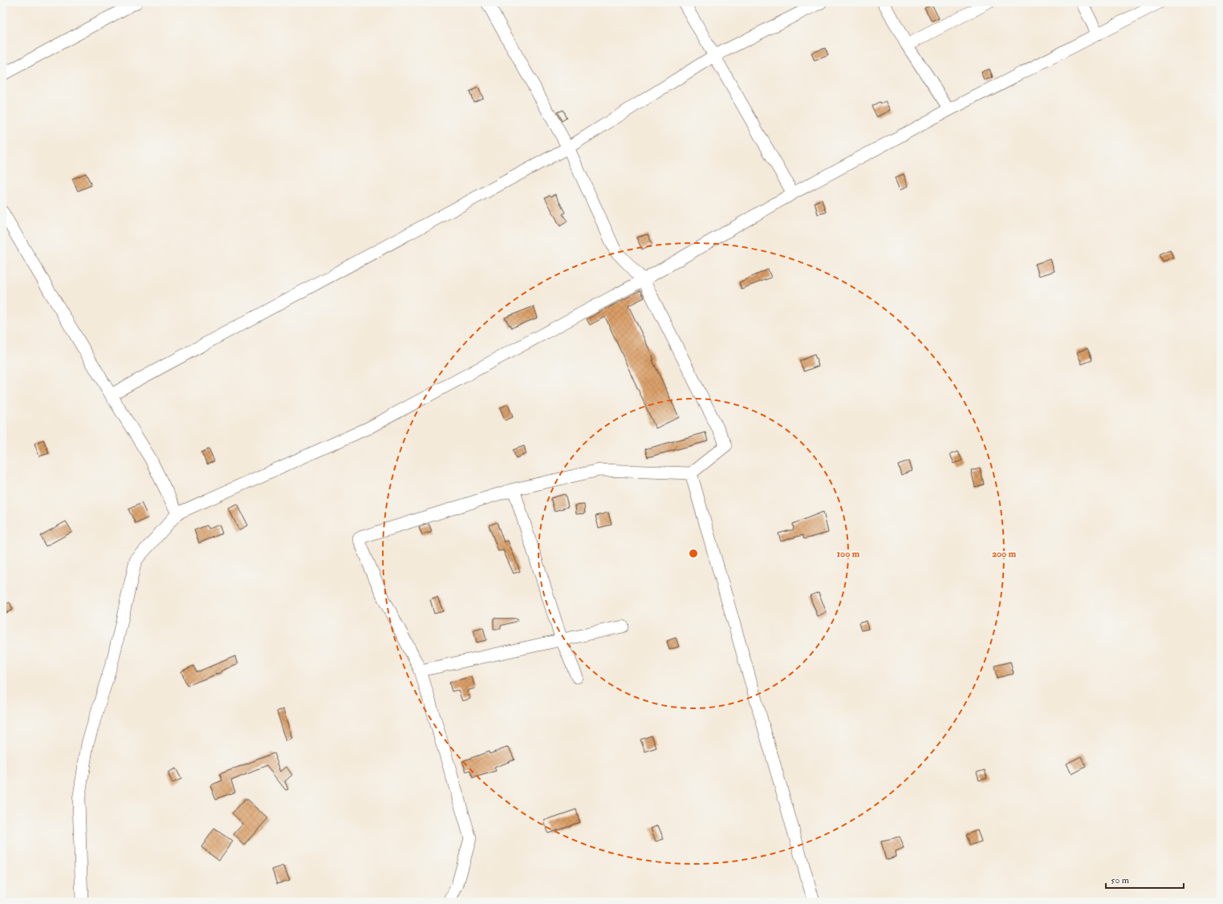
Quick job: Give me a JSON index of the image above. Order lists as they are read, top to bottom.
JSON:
{
  "scale_bar": "50 m",
  "rings": ["100 m", "200 m"]
}
